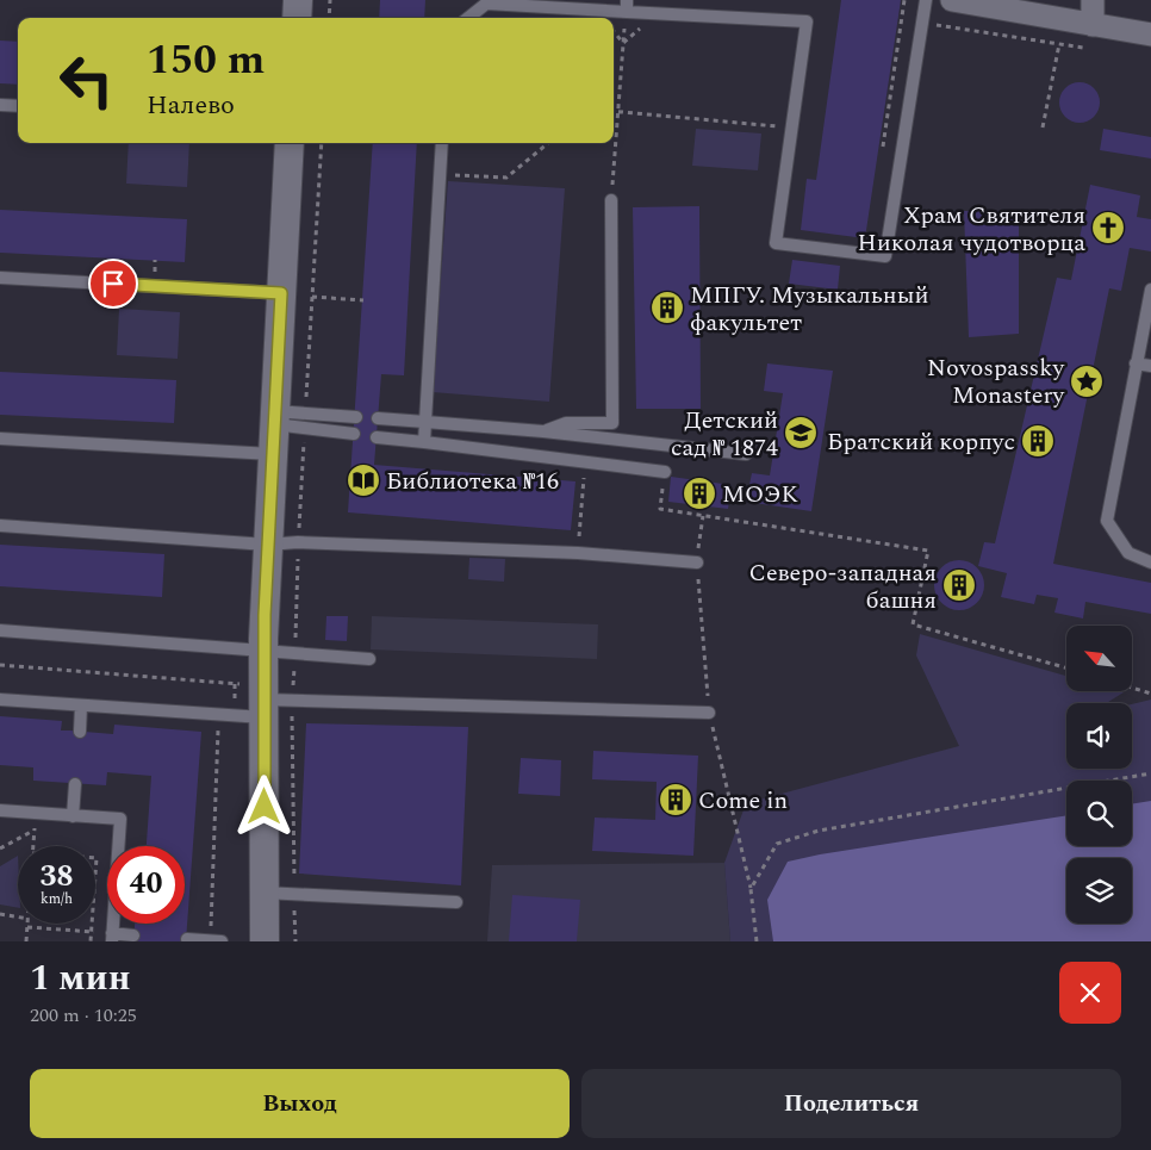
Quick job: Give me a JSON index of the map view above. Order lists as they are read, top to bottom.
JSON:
{
  "places": {
    "church": ["Храм Святителя Николая чудотворца"],
    "building": [
      "МПГУ. Музыкальный факультет",
      "Братский корпус",
      "МОЭК",
      "Северо-западная башня",
      "Come in"
    ],
    "place": ["Novospassky Monastery"],
    "school or university": ["Детский сад № 1874"],
    "library": ["Библиотека №16"]
  },
  "north": "top left",
  "page": {
    "turn": ["150 m", "Налево"],
    "speed": "38 km/h",
    "limit": "40",
    "heading": ["1 мин", "200 m · 10:25"],
    "buttons": ["Выход", "Поделиться"]
  }
}
